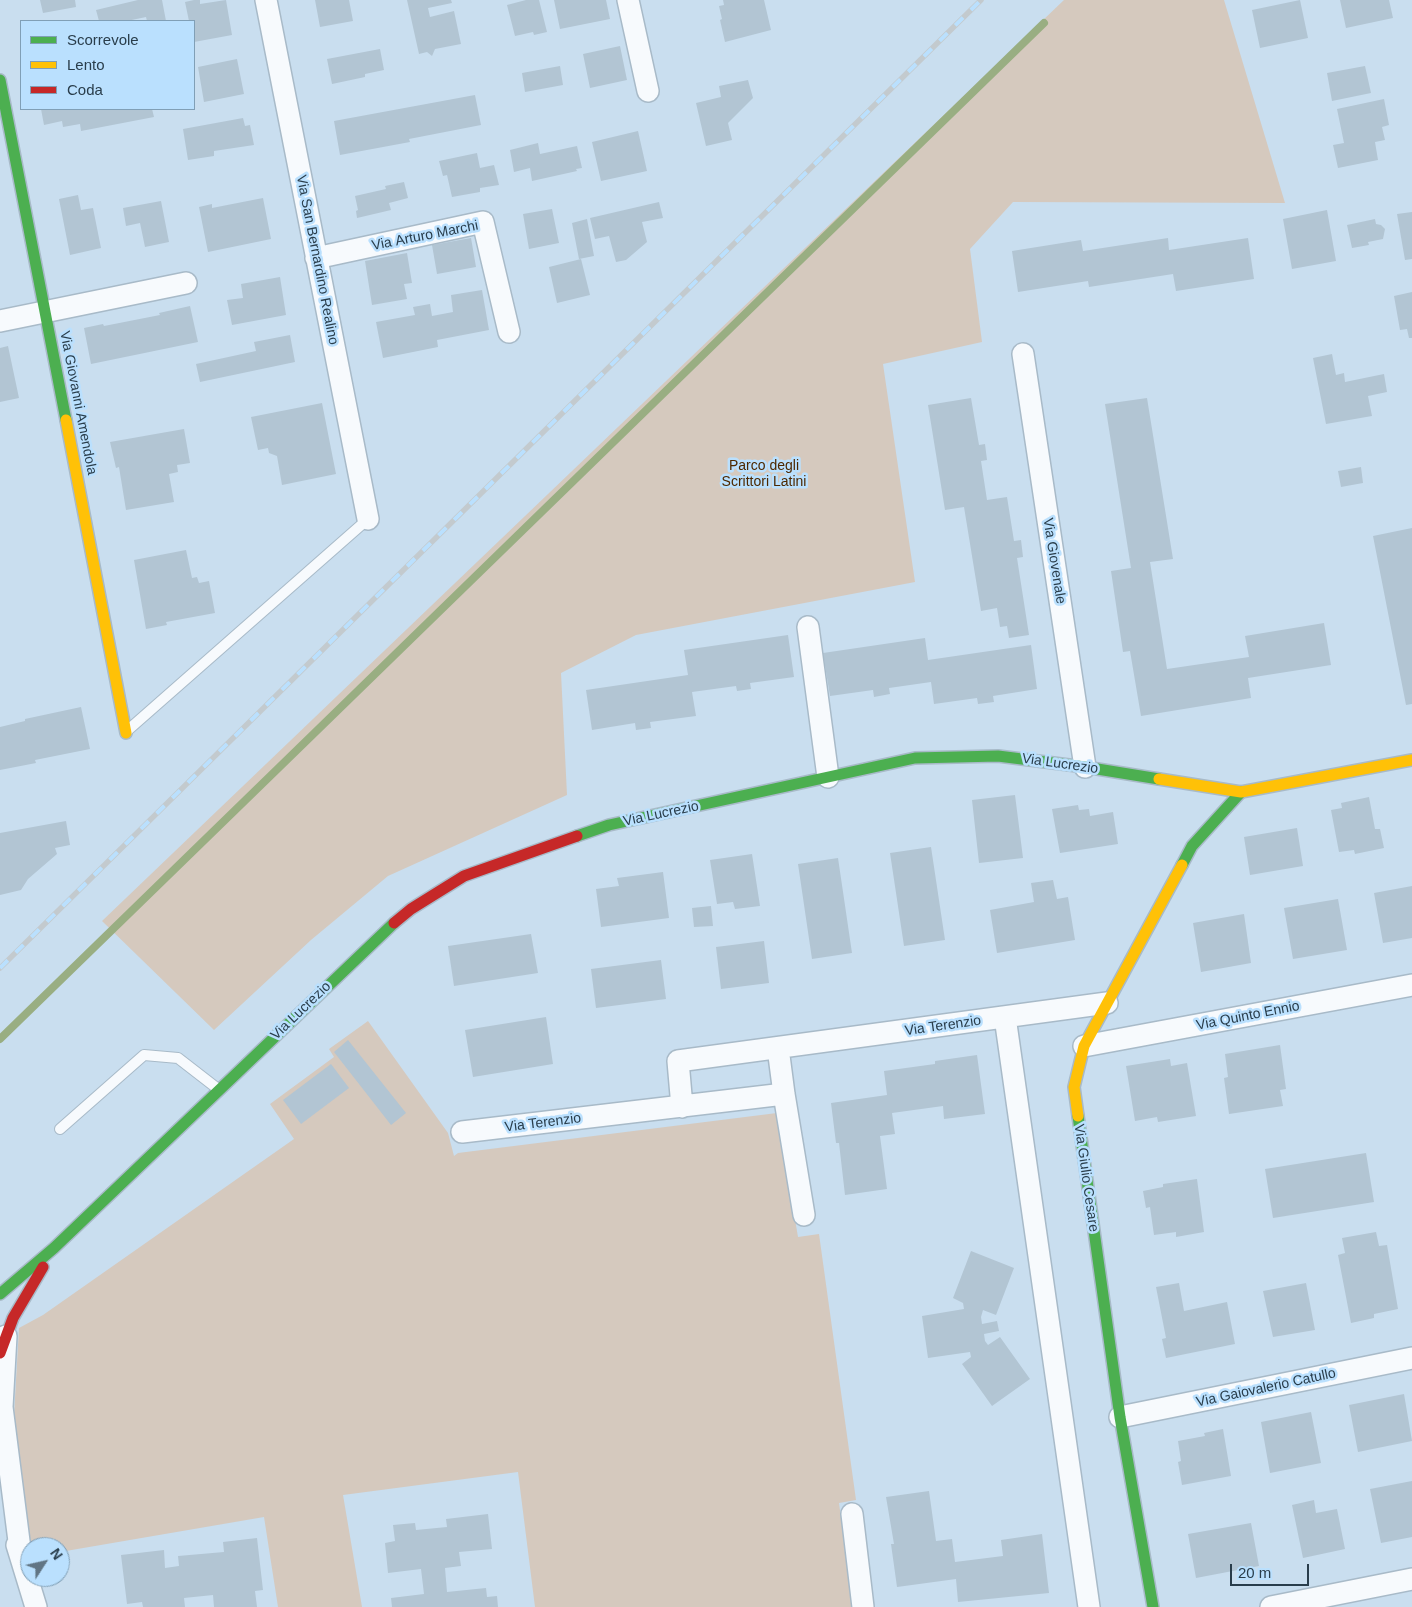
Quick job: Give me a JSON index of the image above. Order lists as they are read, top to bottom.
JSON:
{
  "streets": {
    "street": [
      "Via Arturo Marchi",
      "Via San Bernardino Realino",
      "Via Giovanni Amendola",
      "Via Giovenale",
      "Via Lucrezio",
      "Via Quinto Ennio",
      "Via Terenzio",
      "Via Giulio Cesare",
      "Via Gaiovalerio Catullo"
    ]
  },
  "crossings": [
    ["Via Arturo Marchi", "Via San Bernardino Realino"],
    ["Via Giovenale", "Via Lucrezio"],
    ["Via Lucrezio", "Via Giulio Cesare"],
    ["Via Quinto Ennio", "Via Giulio Cesare"],
    ["Via Terenzio", "Via Giulio Cesare"],
    ["Via Giulio Cesare", "Via Gaiovalerio Catullo"]
  ],
  "parks": ["Parco degli Scrittori Latini"],
  "legend": ["Scorrevole", "Lento", "Coda"],
  "scale_bar": "20 m",
  "north": "top right"
}
